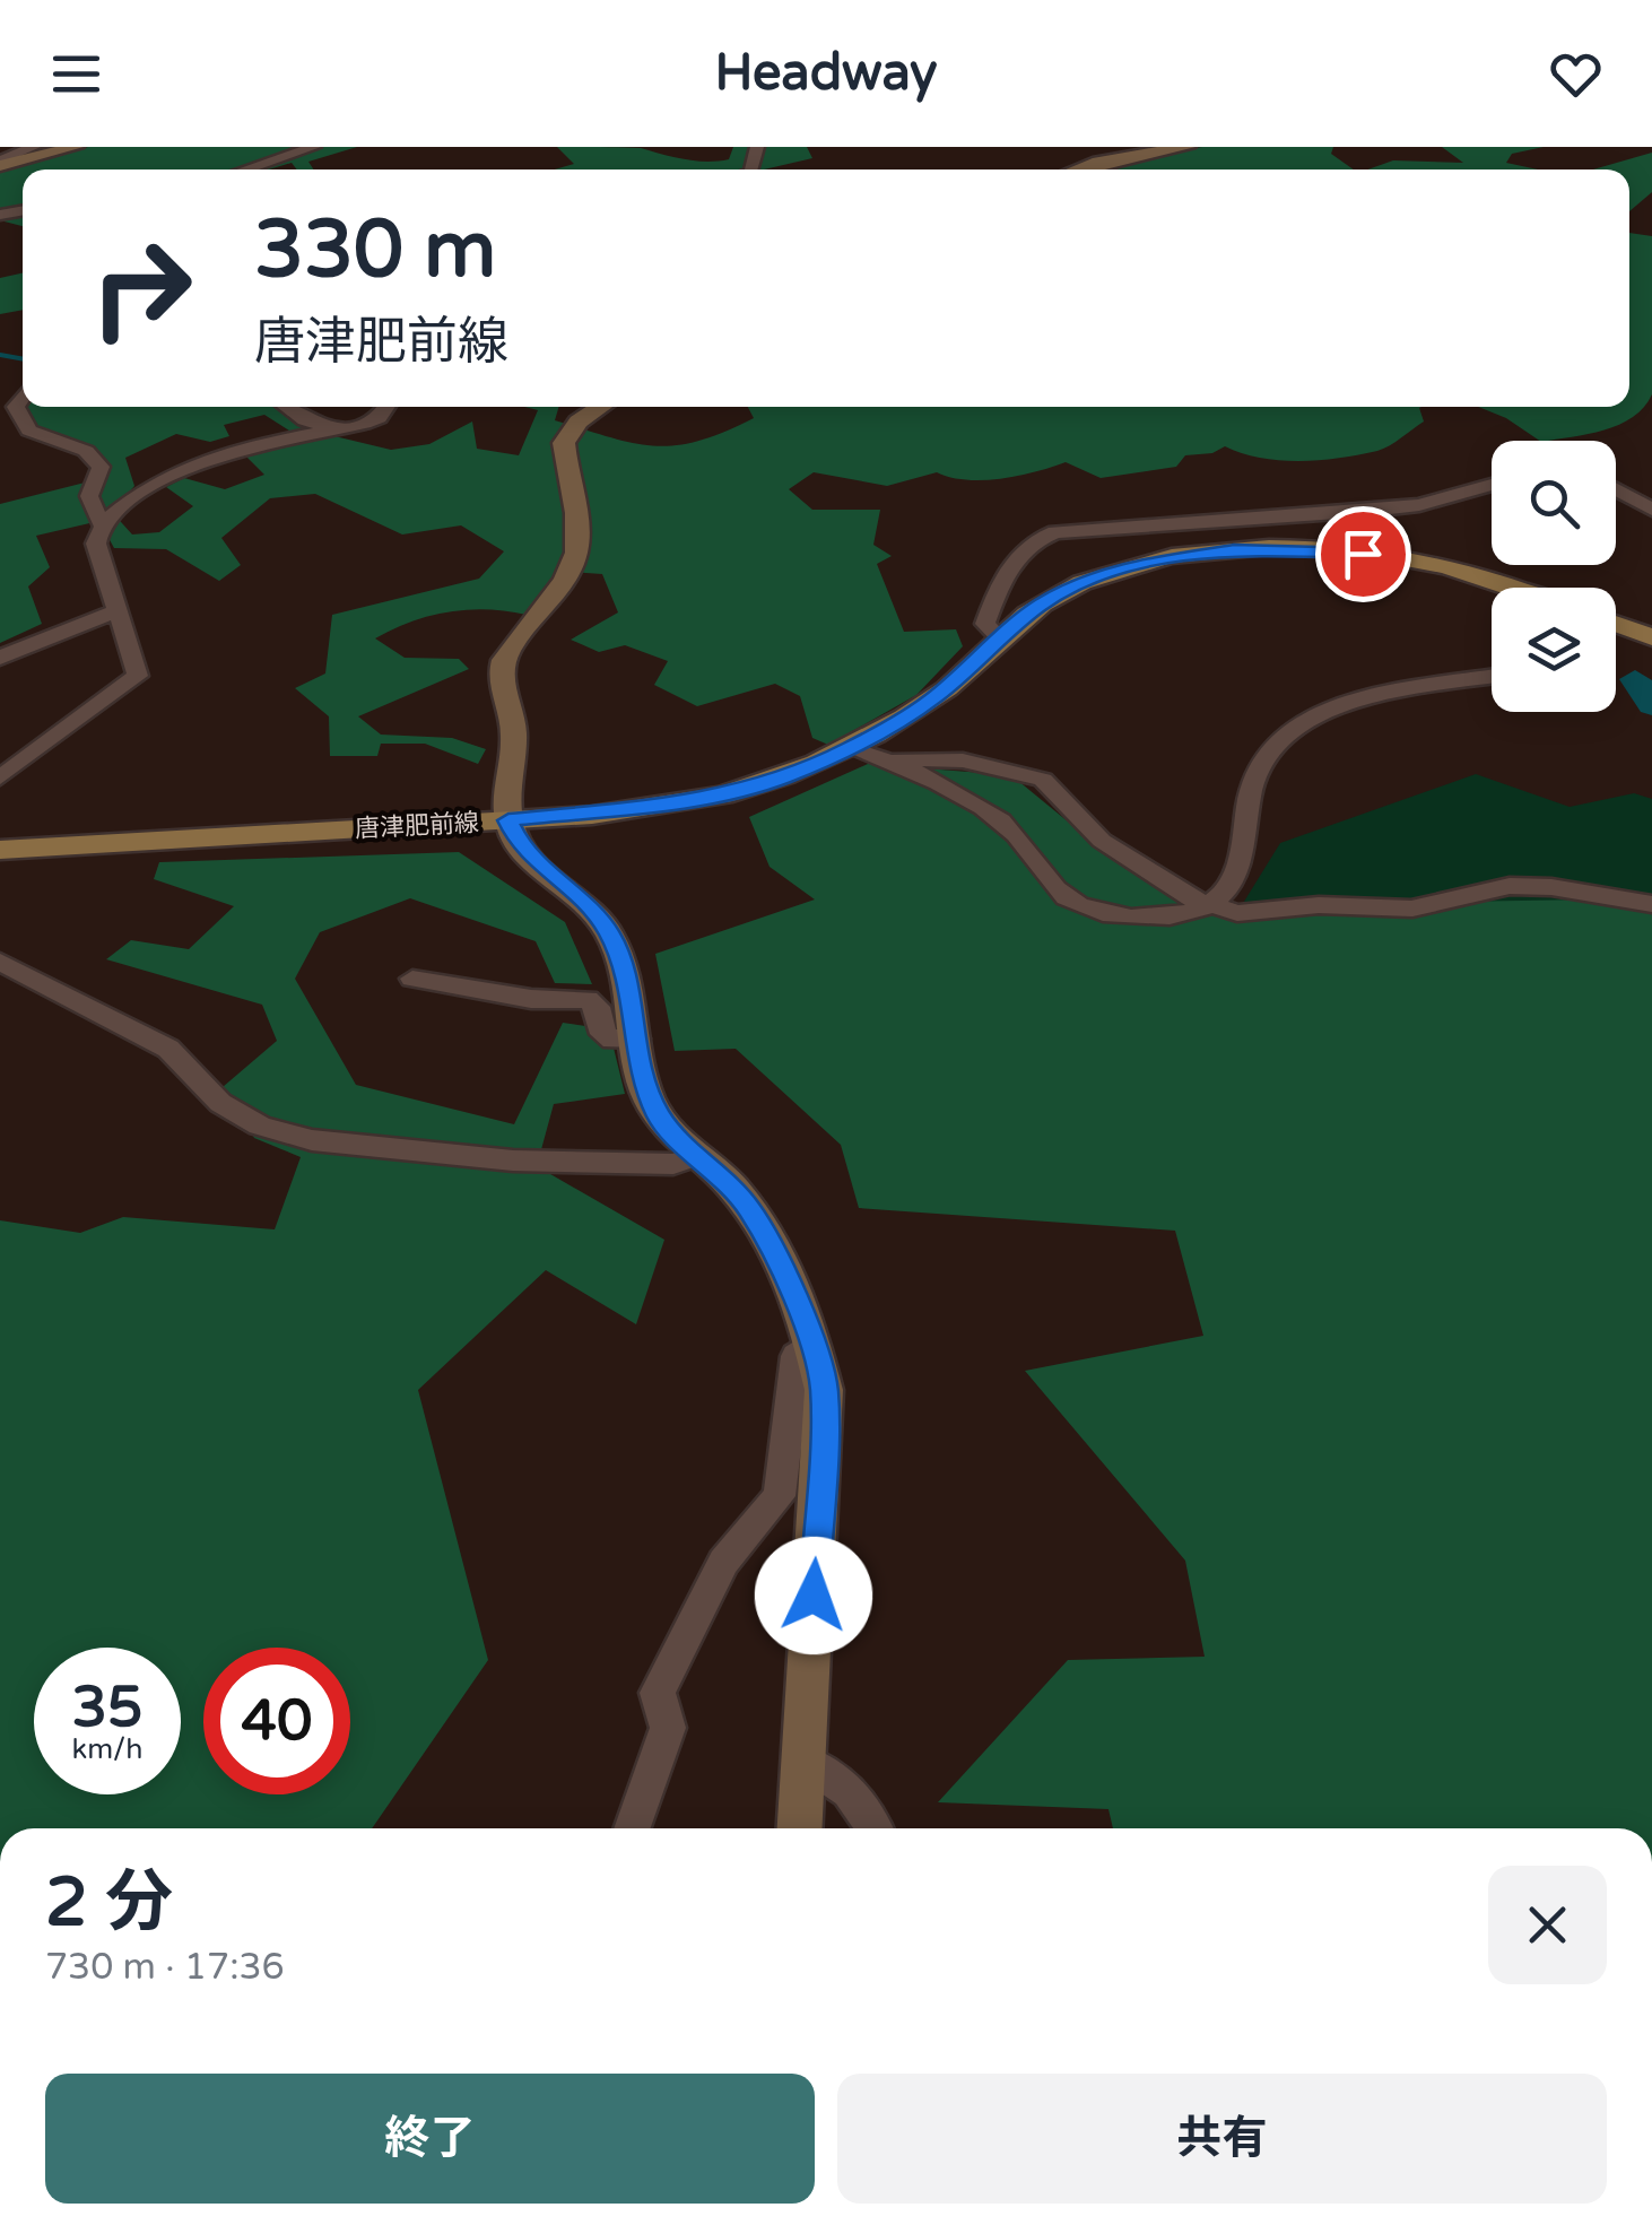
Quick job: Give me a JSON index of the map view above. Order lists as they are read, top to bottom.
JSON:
{
  "streets": {
    "main road": ["唐津肥前線"]
  },
  "page": {
    "header": "Headway",
    "turn": ["330 m", "唐津肥前線"],
    "speed": "35 km/h",
    "limit": "40",
    "heading": ["2 分", "730 m · 17:36"],
    "buttons": ["終了", "共有"]
  }
}
